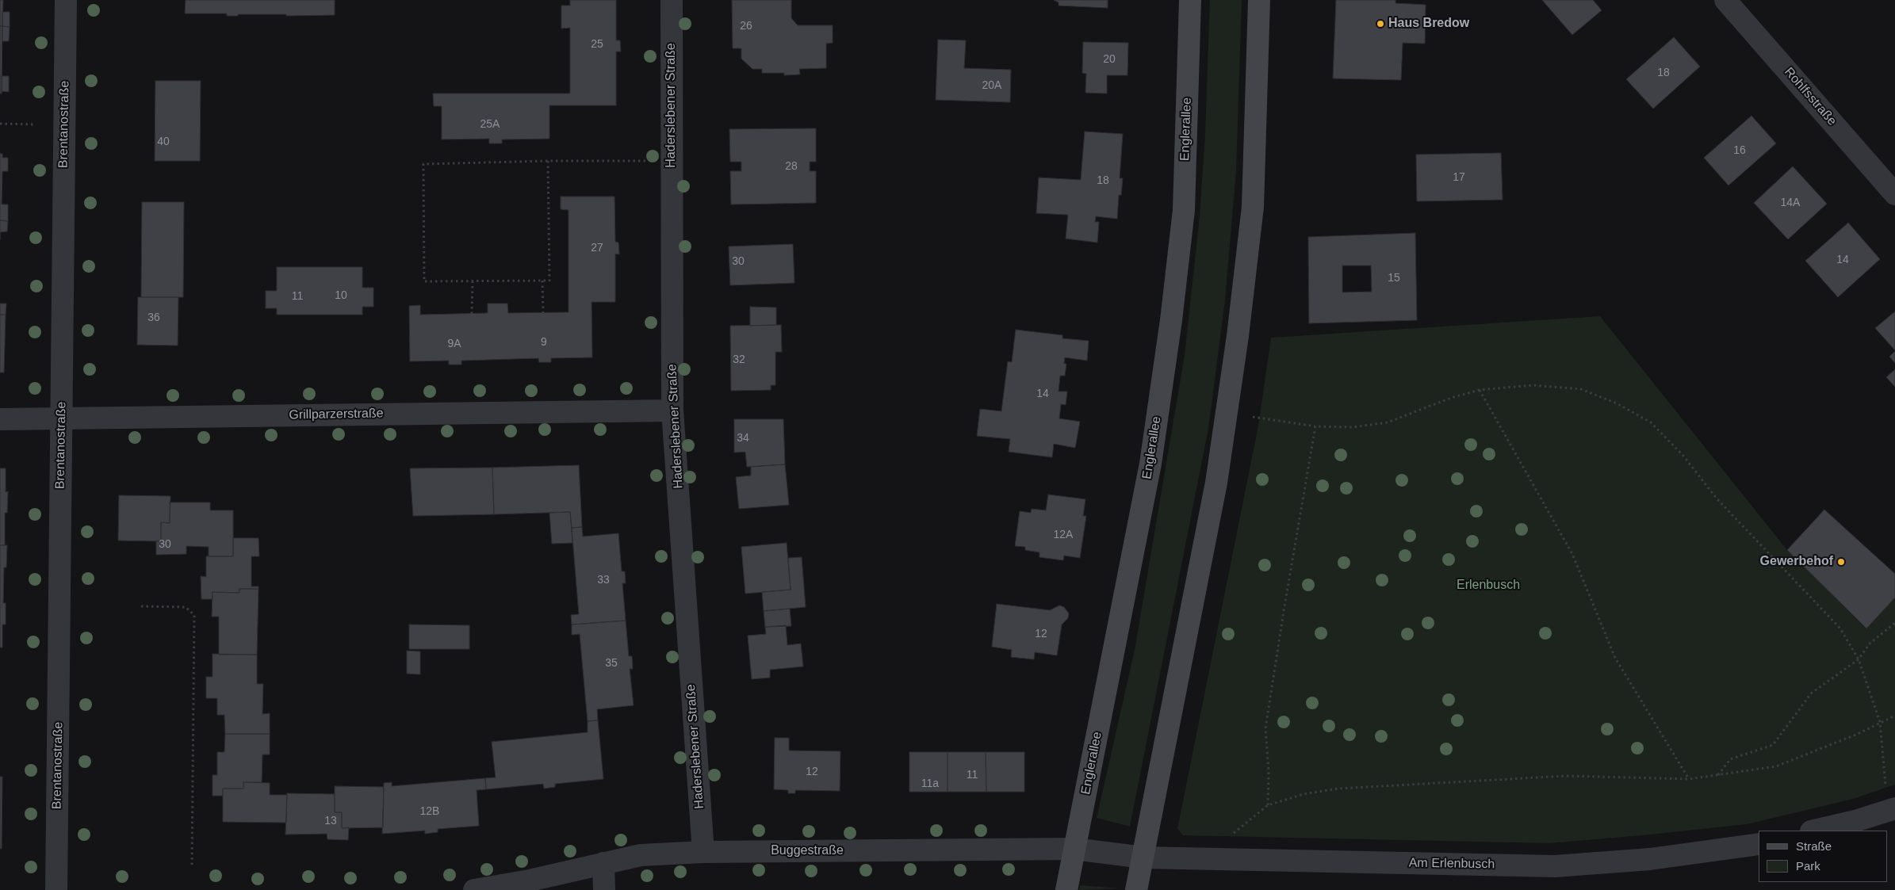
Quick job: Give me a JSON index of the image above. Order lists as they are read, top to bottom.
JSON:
{
  "streets": {
    "main road": ["Englerallee"],
    "street": [
      "Rohlfsstraße",
      "Haderslebener Straße",
      "Brentanostraße",
      "Grillparzerstraße",
      "Buggestraße",
      "Am Erlenbusch"
    ]
  },
  "crossings": [
    ["Haderslebener Straße", "Grillparzerstraße"],
    ["Haderslebener Straße", "Buggestraße"],
    ["Brentanostraße", "Grillparzerstraße"],
    ["Englerallee", "Buggestraße"],
    ["Buggestraße", "Am Erlenbusch"]
  ],
  "parks": ["Erlenbusch"],
  "places": ["Haus Bredow", "Gewerbehof"],
  "house_numbers": [
    "26",
    "25",
    "20",
    "18",
    "20A",
    "25A",
    "40",
    "16",
    "28",
    "17",
    "18",
    "14A",
    "27",
    "14",
    "30",
    "15",
    "10",
    "11",
    "36",
    "9",
    "9A",
    "32",
    "14",
    "34",
    "12A",
    "30",
    "33",
    "12",
    "35",
    "12",
    "11",
    "11a",
    "12B",
    "13"
  ],
  "legend": ["Straße", "Park"]
}
